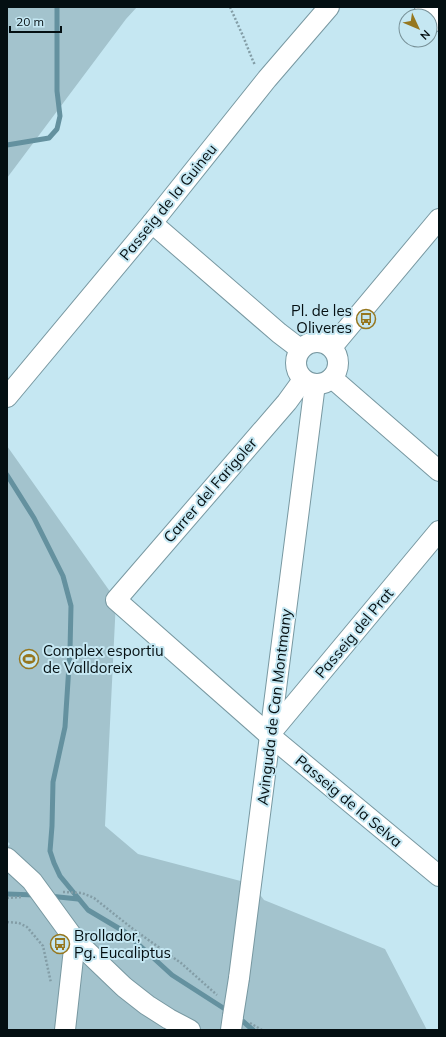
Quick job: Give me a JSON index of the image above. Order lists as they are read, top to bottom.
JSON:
{
  "streets": {
    "street": [
      "Passeig de la Guineu",
      "Carrer del Farigoler",
      "Passeig del Prat",
      "Avinguda de Can Montmany",
      "Passeig de la Selva"
    ]
  },
  "crossings": [
    ["Carrer del Farigoler", "Avinguda de Can Montmany"],
    ["Carrer del Farigoler", "Passeig de la Selva"],
    ["Passeig del Prat", "Avinguda de Can Montmany"],
    ["Passeig del Prat", "Passeig de la Selva"],
    ["Avinguda de Can Montmany", "Passeig de la Selva"]
  ],
  "places": {
    "bus stop": ["Pl. de les Oliveres", "Brollador, Pg. Eucaliptus"],
    "sports": ["Complex esportiu de Valldoreix"]
  },
  "scale_bar": "20 m",
  "north": "bottom right"
}
